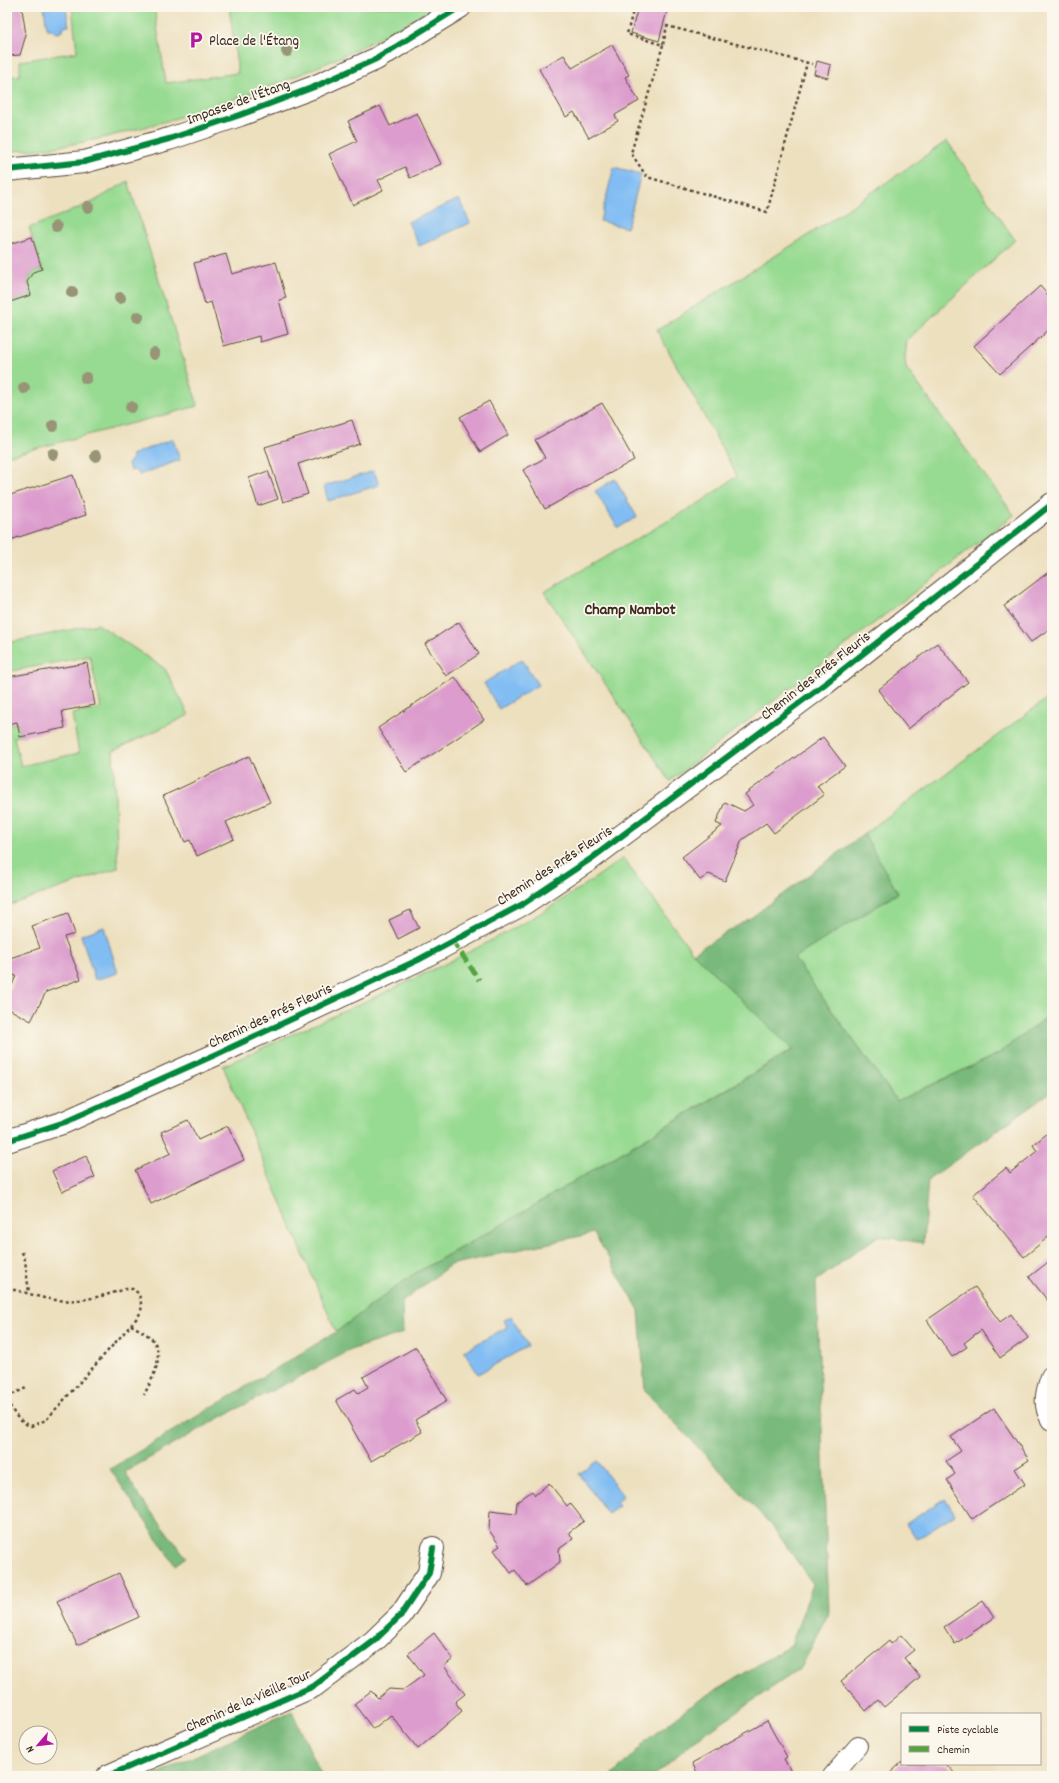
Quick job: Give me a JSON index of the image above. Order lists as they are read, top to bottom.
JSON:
{
  "streets": {
    "street": ["Impasse de l'Étang", "Chemin des Prés Fleuris", "Chemin de la Vieille Tour"]
  },
  "districts": ["Champ Nambot"],
  "places": {
    "parking": ["Place de l'Étang"]
  },
  "legend": ["Piste cyclable", "Chemin"],
  "north": "bottom left"
}
